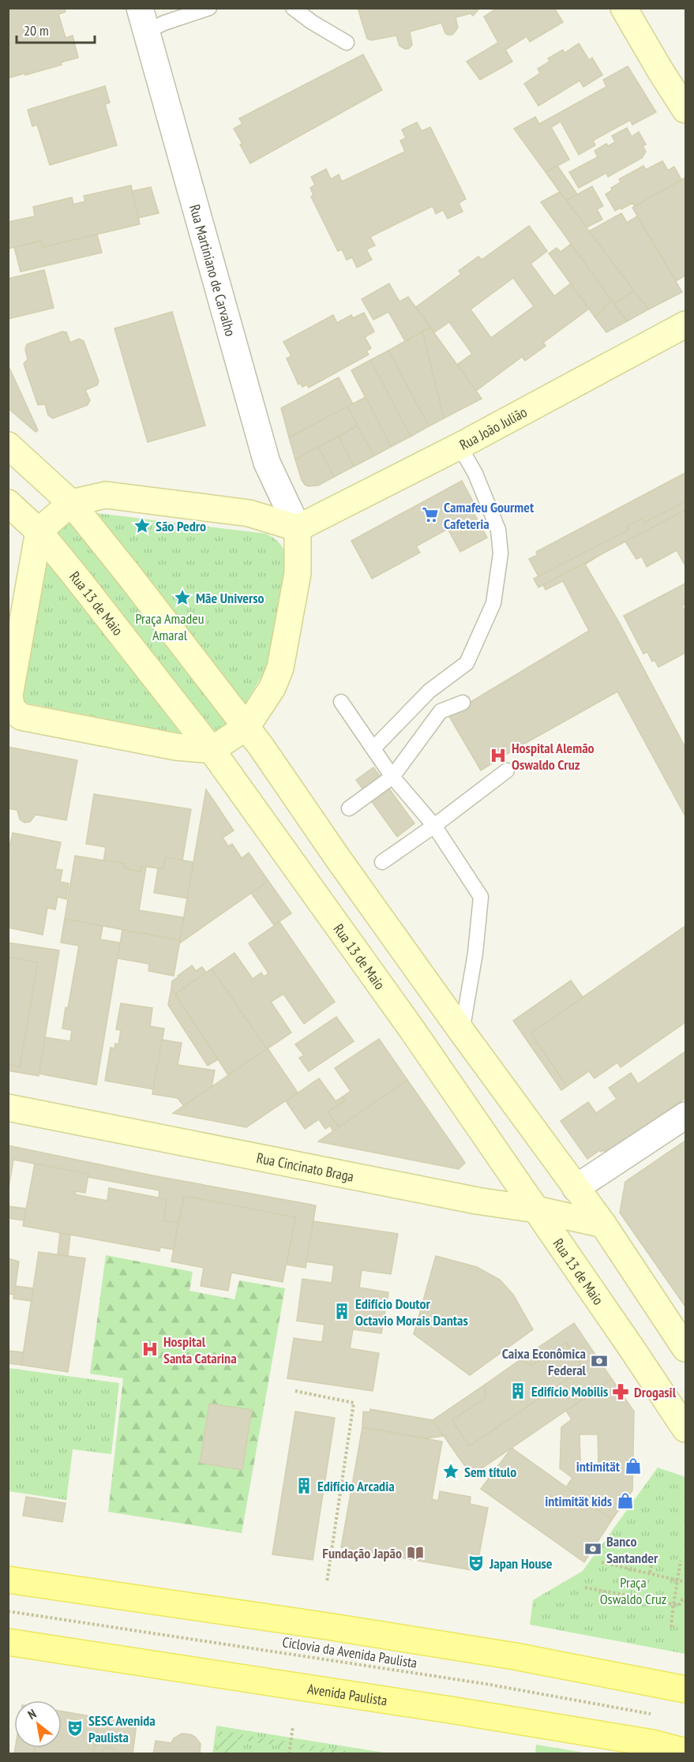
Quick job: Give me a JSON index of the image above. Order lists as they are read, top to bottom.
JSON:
{
  "streets": {
    "main road": [
      "Rua João Julião",
      "Rua 13 de Maio",
      "Rua Cincinato Braga",
      "Avenida Paulista"
    ],
    "street": ["Rua Martiniano de Carvalho"],
    "path": ["Ciclovia da Avenida Paulista"]
  },
  "crossings": [
    ["Rua Martiniano de Carvalho", "Rua João Julião"],
    ["Rua 13 de Maio", "Rua Cincinato Braga"]
  ],
  "parks": ["Praça Amadeu Amaral", "Praça Oswaldo Cruz"],
  "places": {
    "supermarket": ["Camafeu Gourmet Cafeteria"],
    "place": ["São Pedro", "Mãe Universo", "Sem título"],
    "hospital": ["Hospital Alemão Oswaldo Cruz", "Hospital Santa Catarina"],
    "building": ["Edifício Doutor Octavio Morais Dantas", "Edifício Mobilis", "Edifício Arcadia"],
    "bank": ["Caixa Econômica Federal", "Banco Santander"],
    "pharmacy": ["Drogasil"],
    "shop": ["intimität", "intimität kids"],
    "library": ["Fundação Japão"],
    "theatre": ["Japan House", "SESC Avenida Paulista"]
  },
  "scale_bar": "20 m",
  "north": "top left"
}
